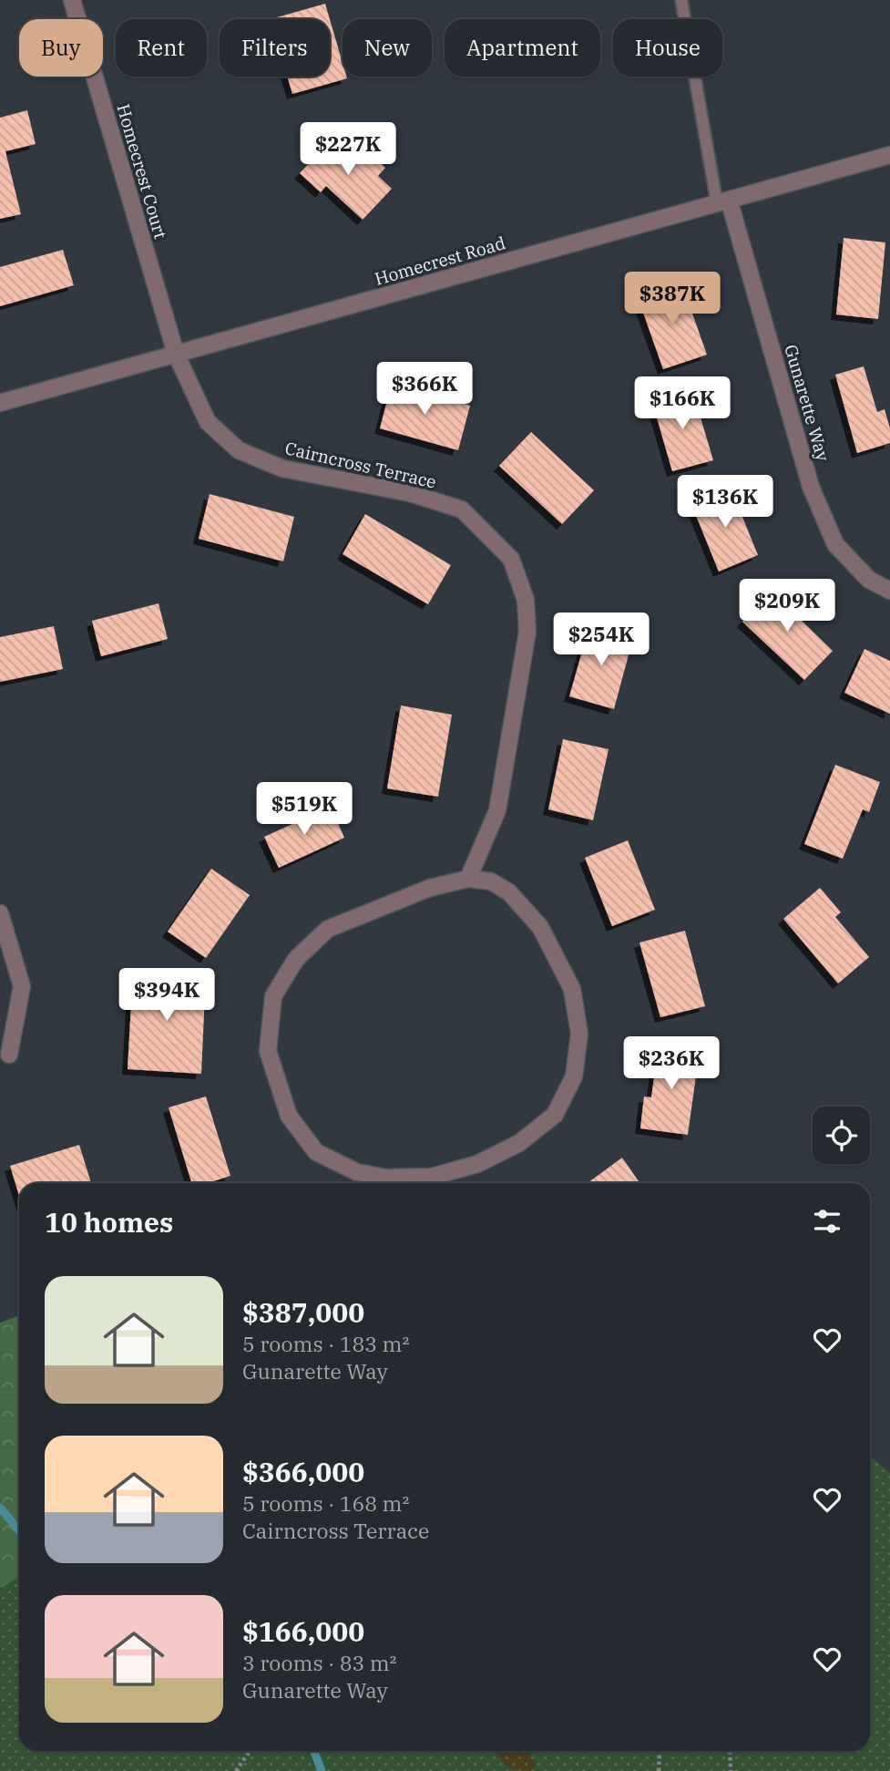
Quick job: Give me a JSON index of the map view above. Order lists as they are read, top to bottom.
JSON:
{
  "streets": {
    "street": [
      "Homecrest Court",
      "Homecrest Road",
      "Gunarette Way",
      "Cairncross Terrace"
    ]
  },
  "crossings": [
    ["Homecrest Court", "Homecrest Road"],
    ["Homecrest Court", "Cairncross Terrace"],
    ["Homecrest Road", "Gunarette Way"],
    ["Homecrest Road", "Cairncross Terrace"]
  ],
  "page": {
    "chip": [
      "Buy",
      "Rent",
      "Filters",
      "New",
      "Apartment",
      "House"
    ],
    "price": [
      "$227K",
      "$387K",
      "$366K",
      "$166K",
      "$136K",
      "$209K",
      "$254K",
      "$519K",
      "$394K",
      "$236K"
    ],
    "heading": "10 homes",
    "list": [
      {
        "name": "$387,000",
        "note": "5 rooms · 183 m² · Gunarette Way"
      },
      {
        "name": "$366,000",
        "note": "5 rooms · 168 m² · Cairncross Terrace"
      },
      {
        "name": "$166,000",
        "note": "3 rooms · 83 m² · Gunarette Way"
      }
    ]
  }
}
